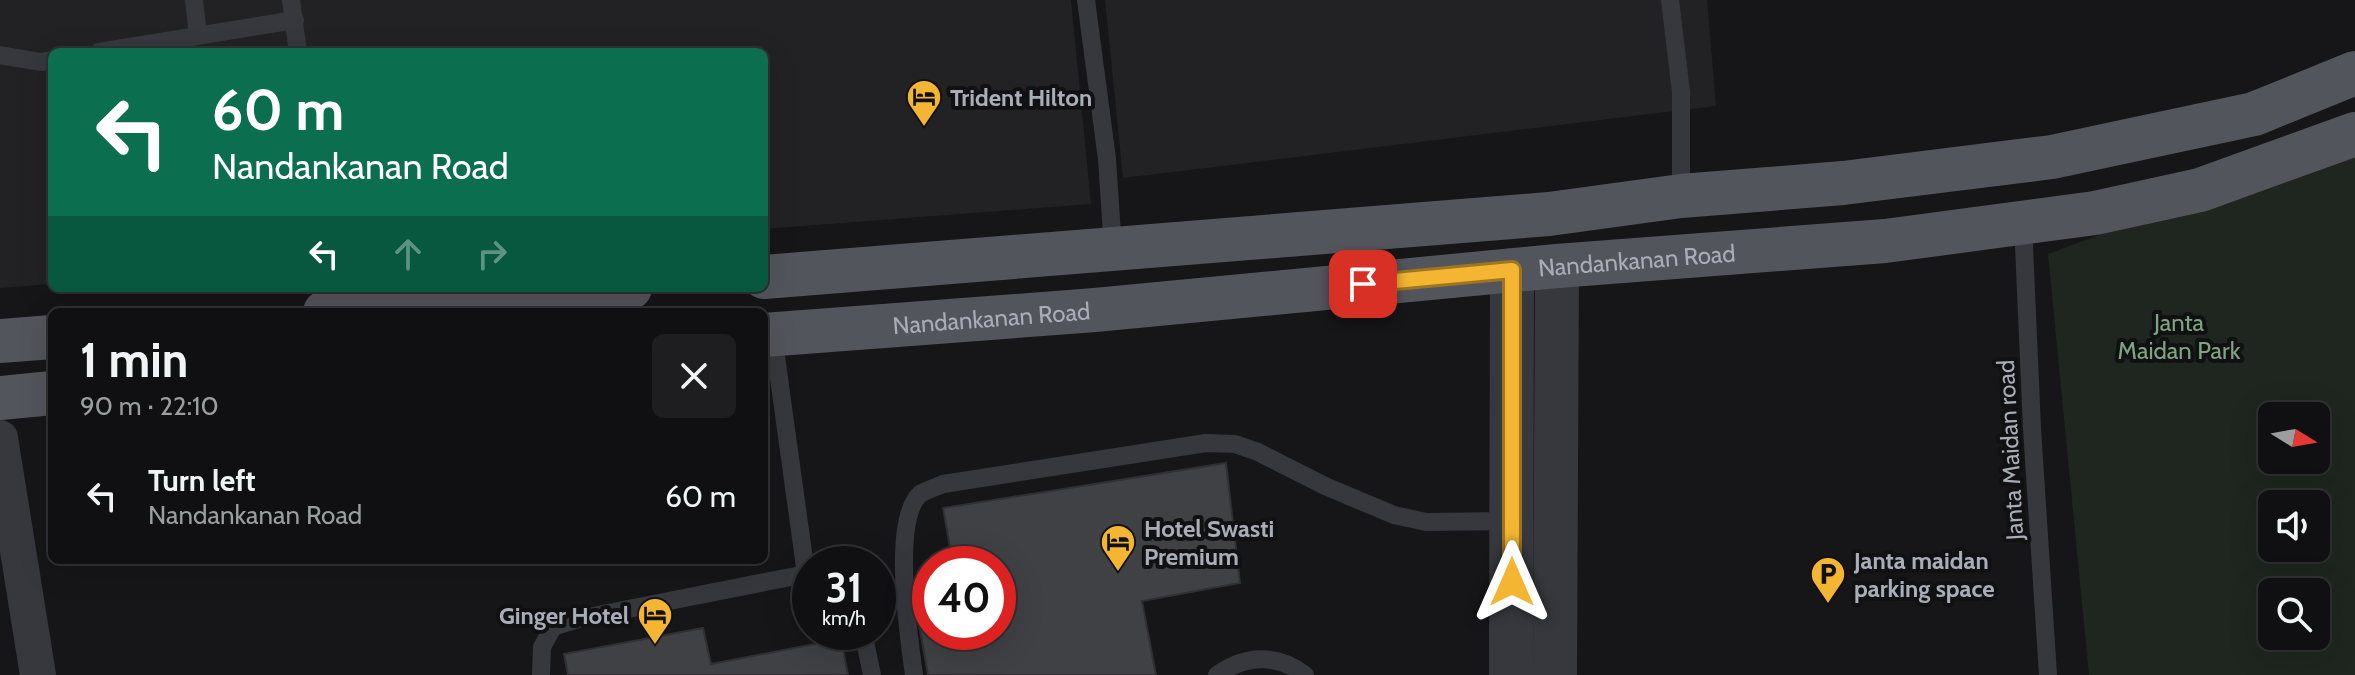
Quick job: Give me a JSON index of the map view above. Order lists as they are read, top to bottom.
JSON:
{
  "streets": {
    "main road": ["Nandankanan Road"],
    "lane": ["Janta Maidan road"]
  },
  "crossings": [
    ["Nandankanan Road", "Janta Maidan road"]
  ],
  "parks": ["Janta Maidan Park"],
  "places": {
    "hotel": ["Trident Hilton", "Hotel Swasti Premium", "Ginger Hotel"],
    "parking": ["Janta maidan parking space"]
  },
  "north": "right",
  "page": {
    "turn": ["60 m", "Nandankanan Road"],
    "heading": ["1 min", "90 m · 22:10"],
    "list": [
      {
        "name": "Turn left",
        "note": "Nandankanan Road",
        "value": "60 m"
      }
    ],
    "speed": "31 km/h",
    "limit": "40"
  }
}
